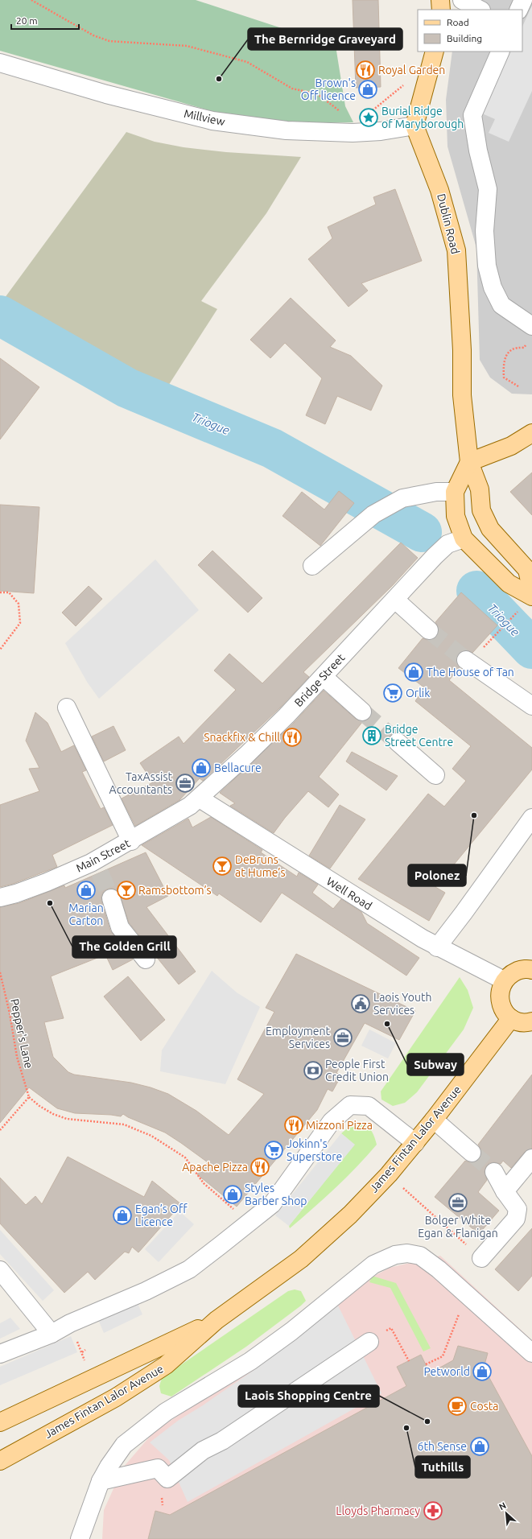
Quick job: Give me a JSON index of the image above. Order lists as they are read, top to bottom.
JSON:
{
  "streets": {
    "main road": ["Dublin Road", "James Fintan Lalor Avenue"],
    "street": [
      "Millview",
      "Bridge Street",
      "Main Street",
      "Well Road"
    ],
    "path": ["Pepper's Lane"]
  },
  "crossings": [
    ["Millview", "Dublin Road"],
    ["Bridge Street", "Main Street"],
    ["Bridge Street", "Well Road"],
    ["Main Street", "Well Road"]
  ],
  "water": ["Triogue"],
  "places": {
    "restaurant": [
      "Royal Garden",
      "Snackfix & Chill",
      "Mizzoni Pizza",
      "Apache Pizza"
    ],
    "other": [
      "The Bernridge Graveyard",
      "Polonez",
      "The Golden Grill",
      "Subway",
      "Laois Shopping Centre",
      "Tuthills"
    ],
    "shop": [
      "Brown's Off licence",
      "The House of Tan",
      "Bellacure",
      "Marian Carton",
      "Styles Barber Shop",
      "Egan’s Off Licence",
      "Petworld",
      "6th Sense"
    ],
    "place": ["Burial Ridge of Maryborough"],
    "supermarket": ["Orlik", "Jokinn's Superstore"],
    "building": ["Bridge Street Centre"],
    "office": ["TaxAssist Accountants", "Employment Services", "Bolger White Egan & Flanigan"],
    "bar": ["DeBruns at Hume’s", "Ramsbottom’s"],
    "public building": ["Laois Youth Services"],
    "bank": ["People First Credit Union"],
    "cafe": ["Costa"],
    "pharmacy": ["Lloyds Pharmacy"]
  },
  "legend": ["Road", "Building"],
  "scale_bar": "20 m",
  "north": "top left"
}
